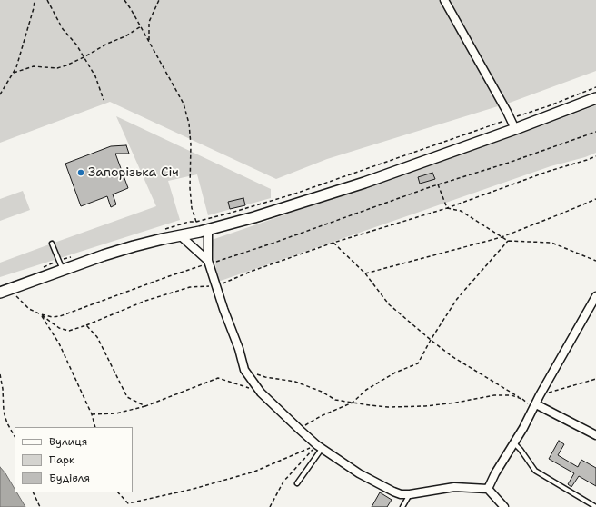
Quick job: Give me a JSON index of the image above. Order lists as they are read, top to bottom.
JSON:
{
  "places": ["Запорізька Січ"],
  "legend": ["Вулиця", "Парк", "Будівля"]
}
